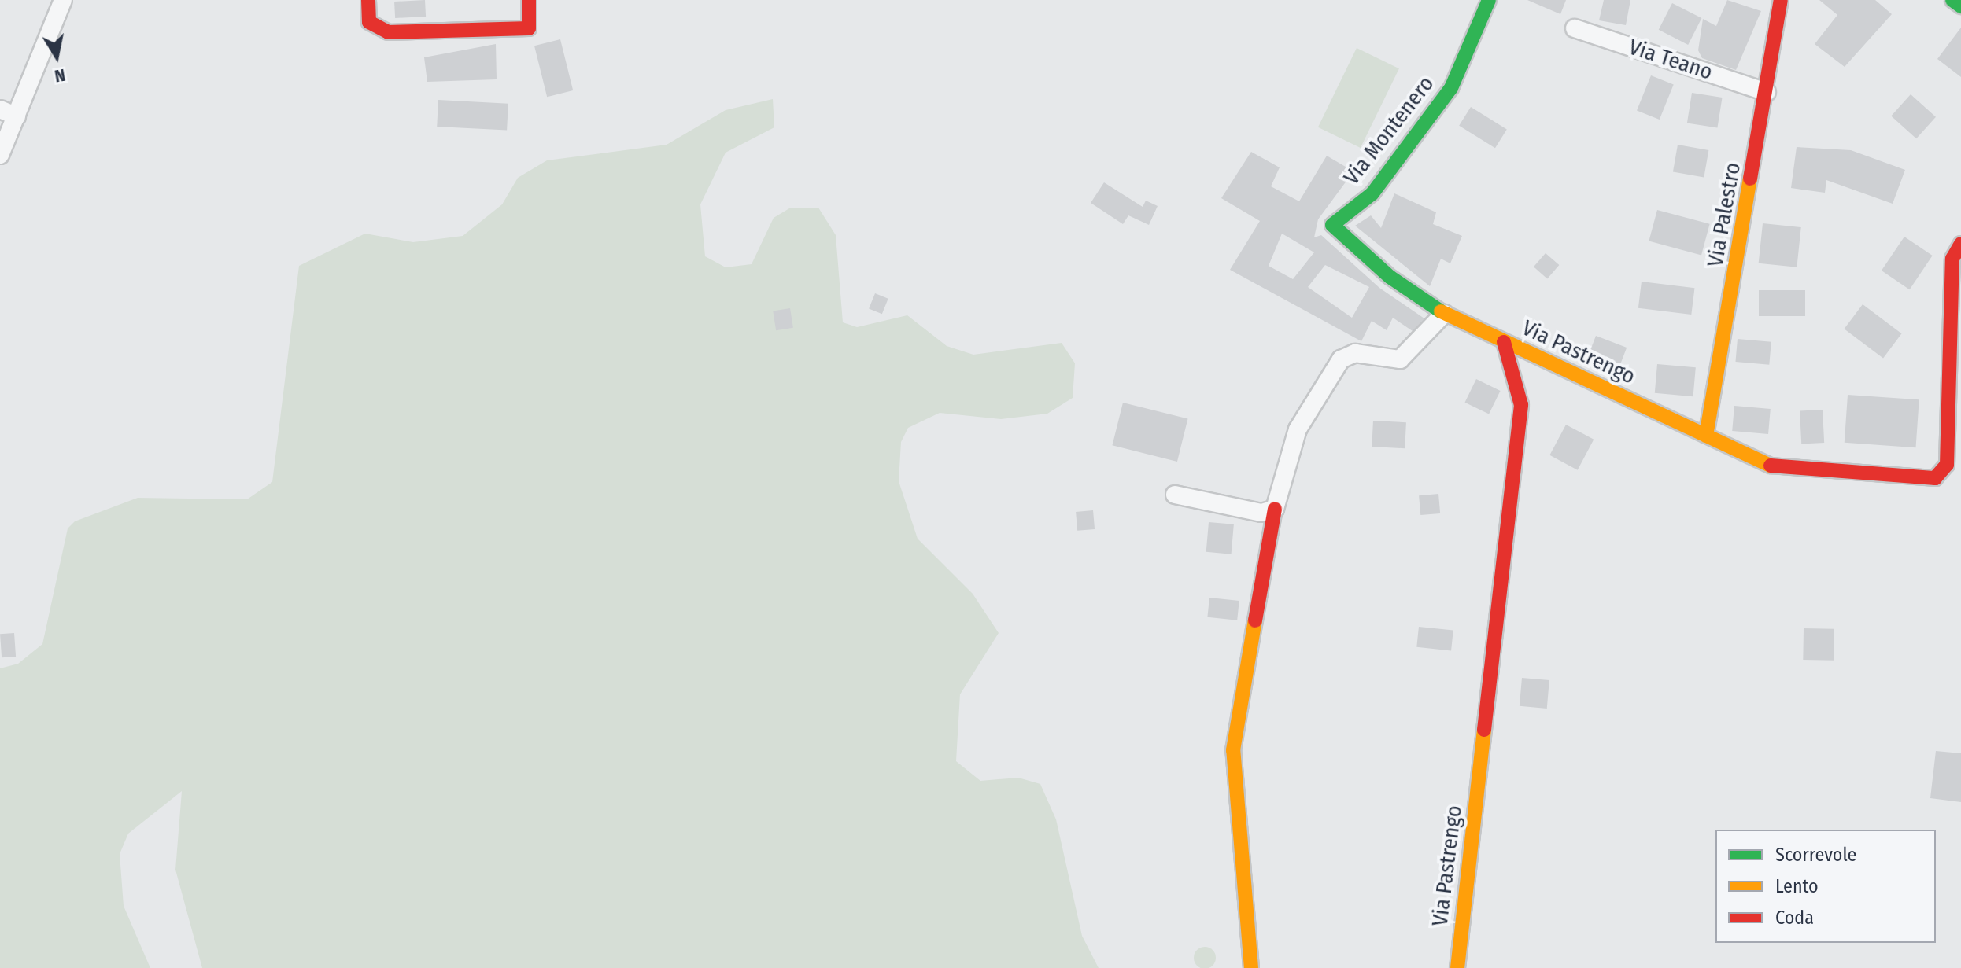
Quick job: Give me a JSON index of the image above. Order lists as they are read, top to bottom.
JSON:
{
  "streets": {
    "street": [
      "Via Teano",
      "Via Montenero",
      "Via Palestro",
      "Via Pastrengo"
    ]
  },
  "crossings": [
    ["Via Teano", "Via Palestro"],
    ["Via Montenero", "Via Pastrengo"],
    ["Via Palestro", "Via Pastrengo"]
  ],
  "legend": ["Scorrevole", "Lento", "Coda"],
  "north": "bottom"
}
